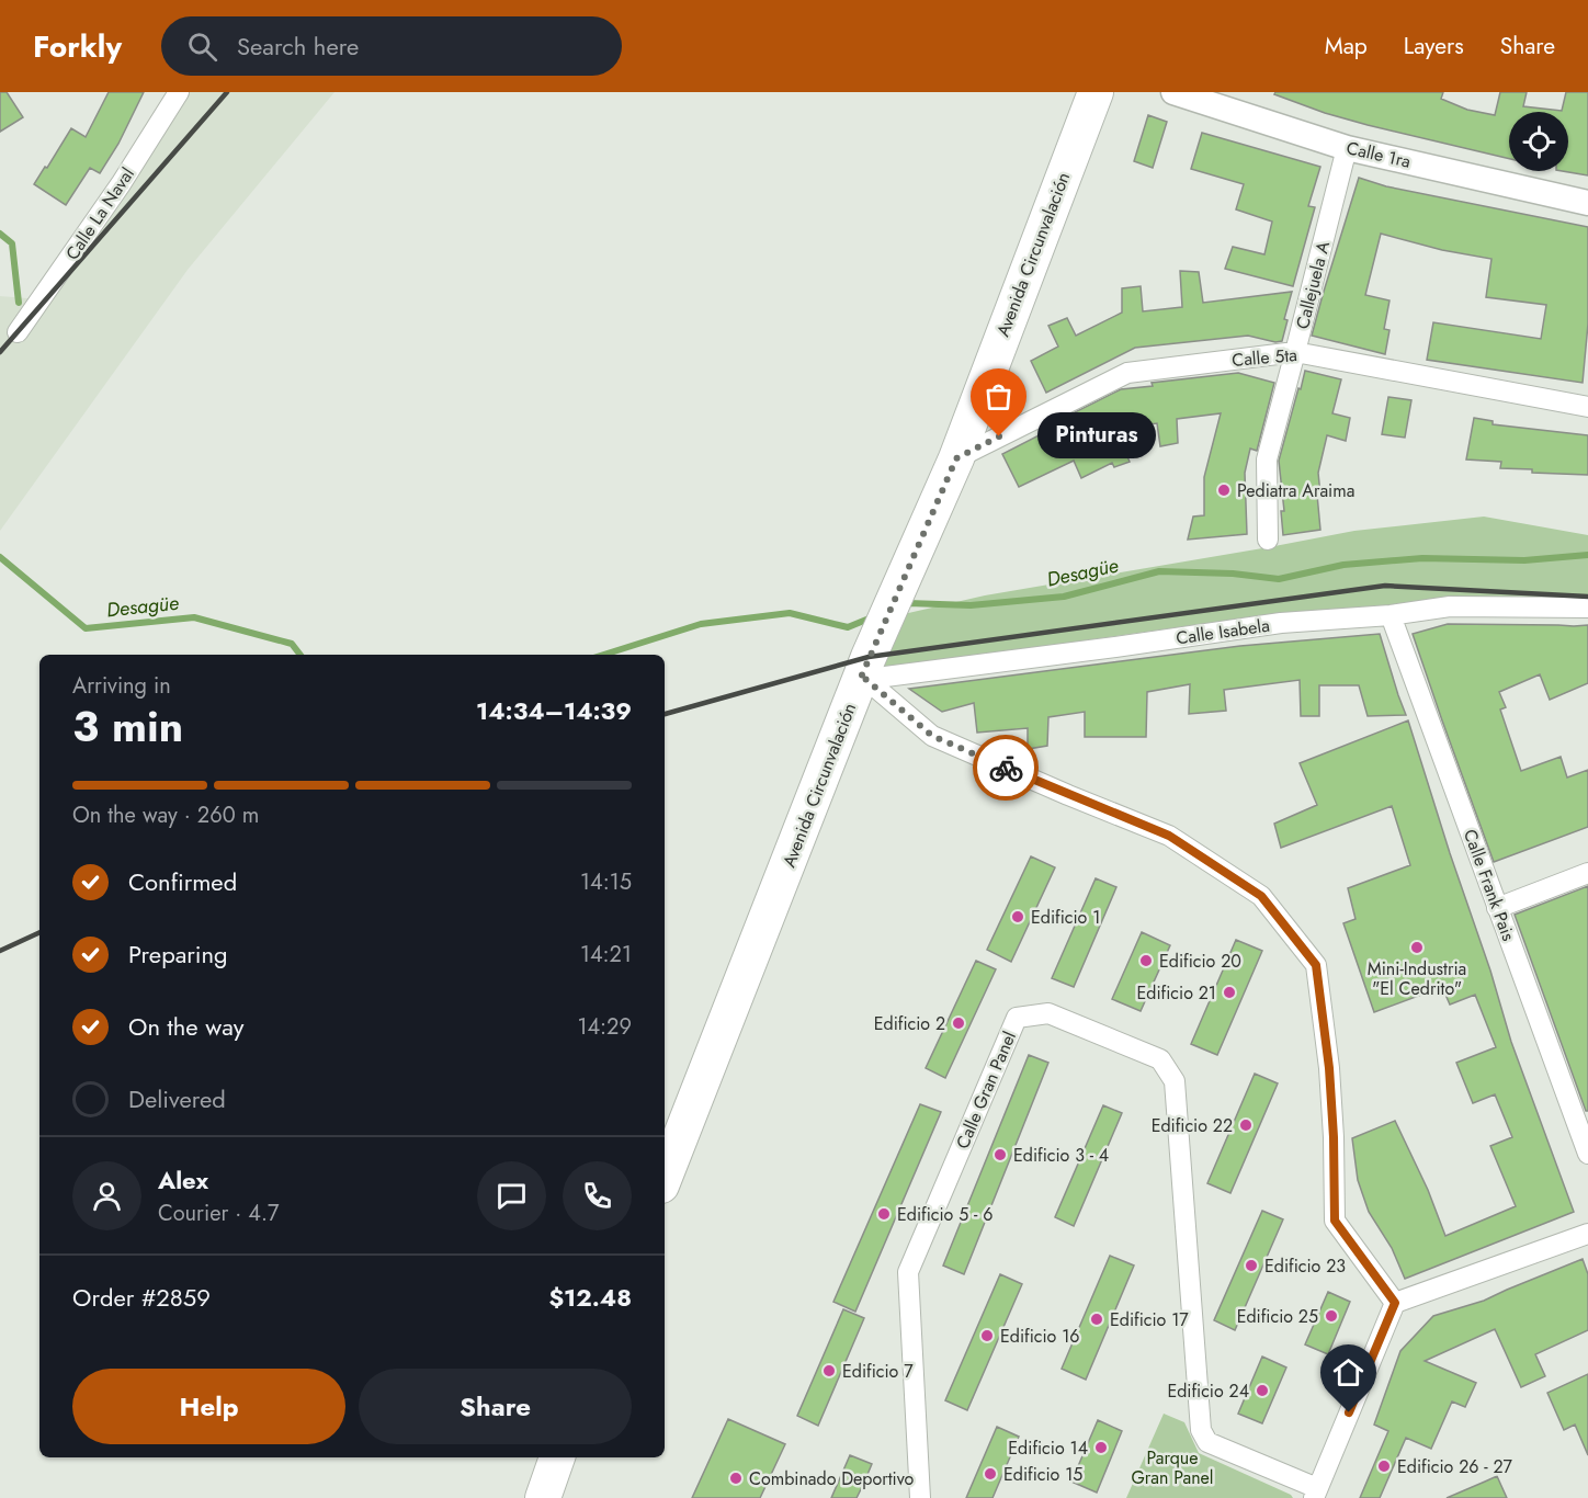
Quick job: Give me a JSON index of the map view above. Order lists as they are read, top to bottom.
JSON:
{
  "streets": {
    "highway": ["Avenida Circunvalación"],
    "street": [
      "Calle 1ra",
      "Calle La Naval",
      "Callejuela A",
      "Calle 5ta",
      "Calle Isabela",
      "Calle Frank Pais",
      "Calle Gran Panel"
    ]
  },
  "crossings": [
    ["Calle 1ra", "Callejuela A"],
    ["Avenida Circunvalación", "Calle 5ta"],
    ["Avenida Circunvalación", "Calle Isabela"],
    ["Callejuela A", "Calle 5ta"],
    ["Calle Isabela", "Calle Frank Pais"]
  ],
  "water": ["Desagüe"],
  "parks": ["Parque Gran Panel"],
  "places": [
    "Pinturas",
    "Pediatra Araima",
    "Edificio 1",
    "Mini-Industria \"El Cedrito\"",
    "Edificio 20",
    "Edificio 21",
    "Edificio 2",
    "Edificio 22",
    "Edificio 3 - 4",
    "Edificio 5 - 6",
    "Edificio 23",
    "Edificio 25",
    "Edificio 17",
    "Edificio 16",
    "Edificio 7",
    "Edificio 24",
    "Edificio 14",
    "Edificio 26 - 27",
    "Edificio 15",
    "Combinado Deportivo"
  ],
  "page": {
    "header": "Forkly",
    "search": "Search here",
    "nav": ["Map", "Layers", "Share"],
    "bubble": "Pinturas",
    "heading": ["3 min", "Arriving in", "14:34–14:39"],
    "panel": [
      "Alex",
      "Courier · 4.7",
      "Order #2859",
      "$12.48"
    ],
    "bar": "On the way · 260 m",
    "list": [
      ["Confirmed", "14:15"],
      ["Preparing", "14:21"],
      ["On the way", "14:29"],
      "Delivered"
    ],
    "buttons": ["Help", "Share"]
  }
}
